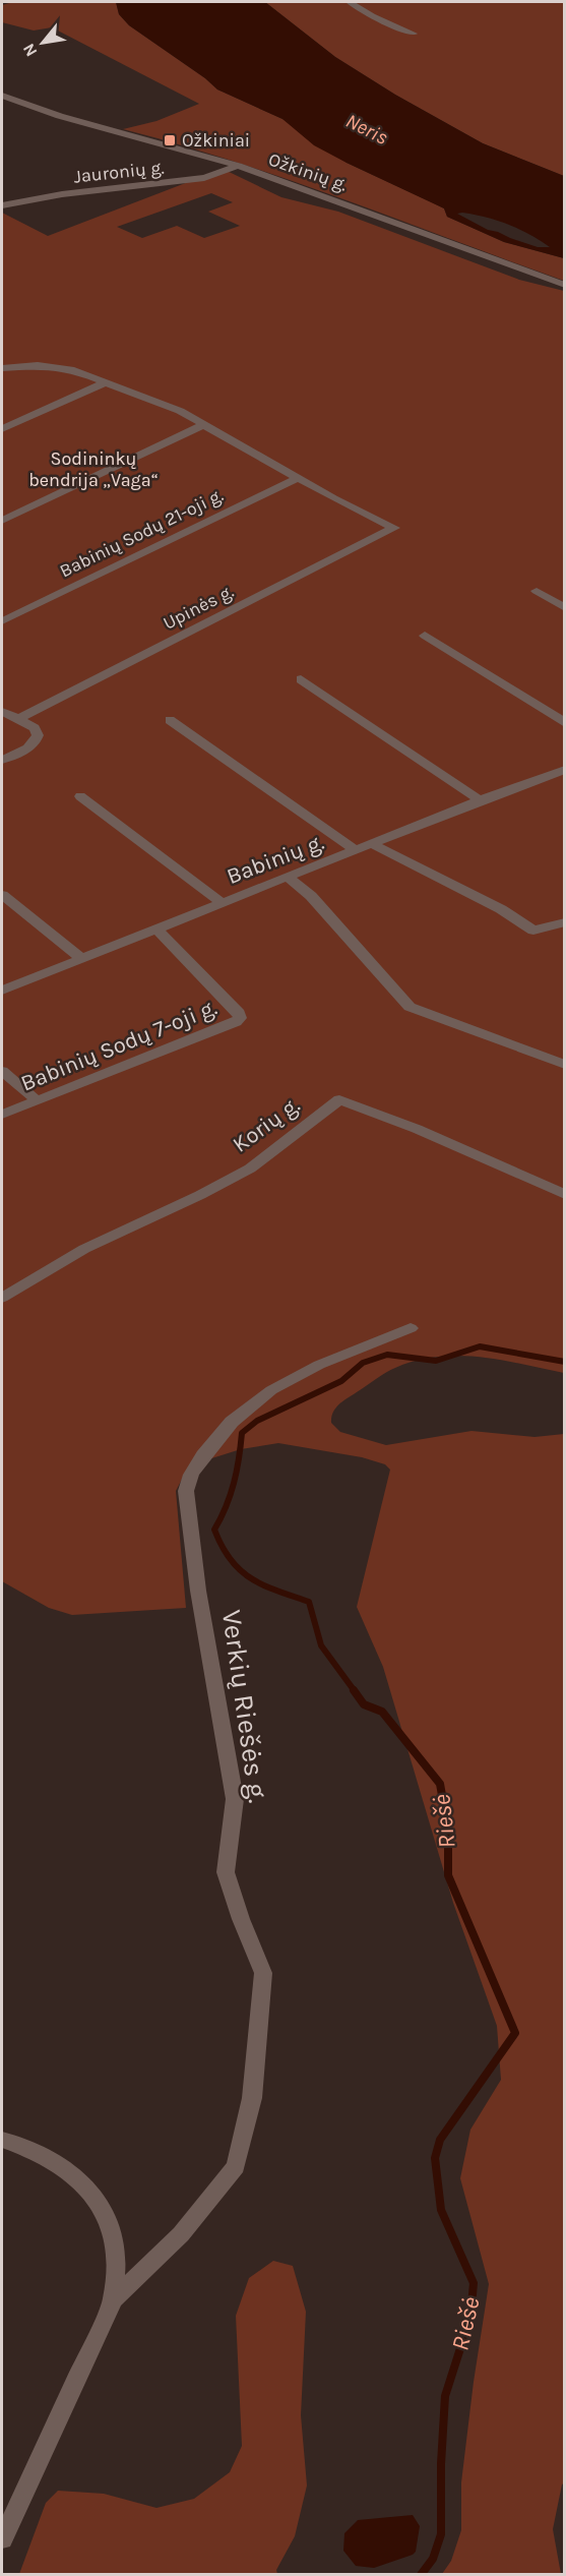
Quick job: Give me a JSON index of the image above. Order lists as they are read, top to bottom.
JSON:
{
  "streets": {
    "street": [
      "Jauronių g.",
      "Ožkinių g.",
      "Babinių Sodų 21-oji g.",
      "Upinės g.",
      "Babinių g.",
      "Babinių Sodų 7-oji g.",
      "Korių g.",
      "Verkių Riešės g."
    ]
  },
  "crossings": [
    ["Jauronių g.", "Ožkinių g."],
    ["Babinių Sodų 21-oji g.", "Upinės g."],
    ["Babinių g.", "Babinių Sodų 7-oji g."]
  ],
  "water": ["Neris", "Riešė"],
  "parks": ["Sodininkų bendrija „Vaga“"],
  "places": {
    "transit": ["Ožkiniai"]
  },
  "north": "bottom left"
}
